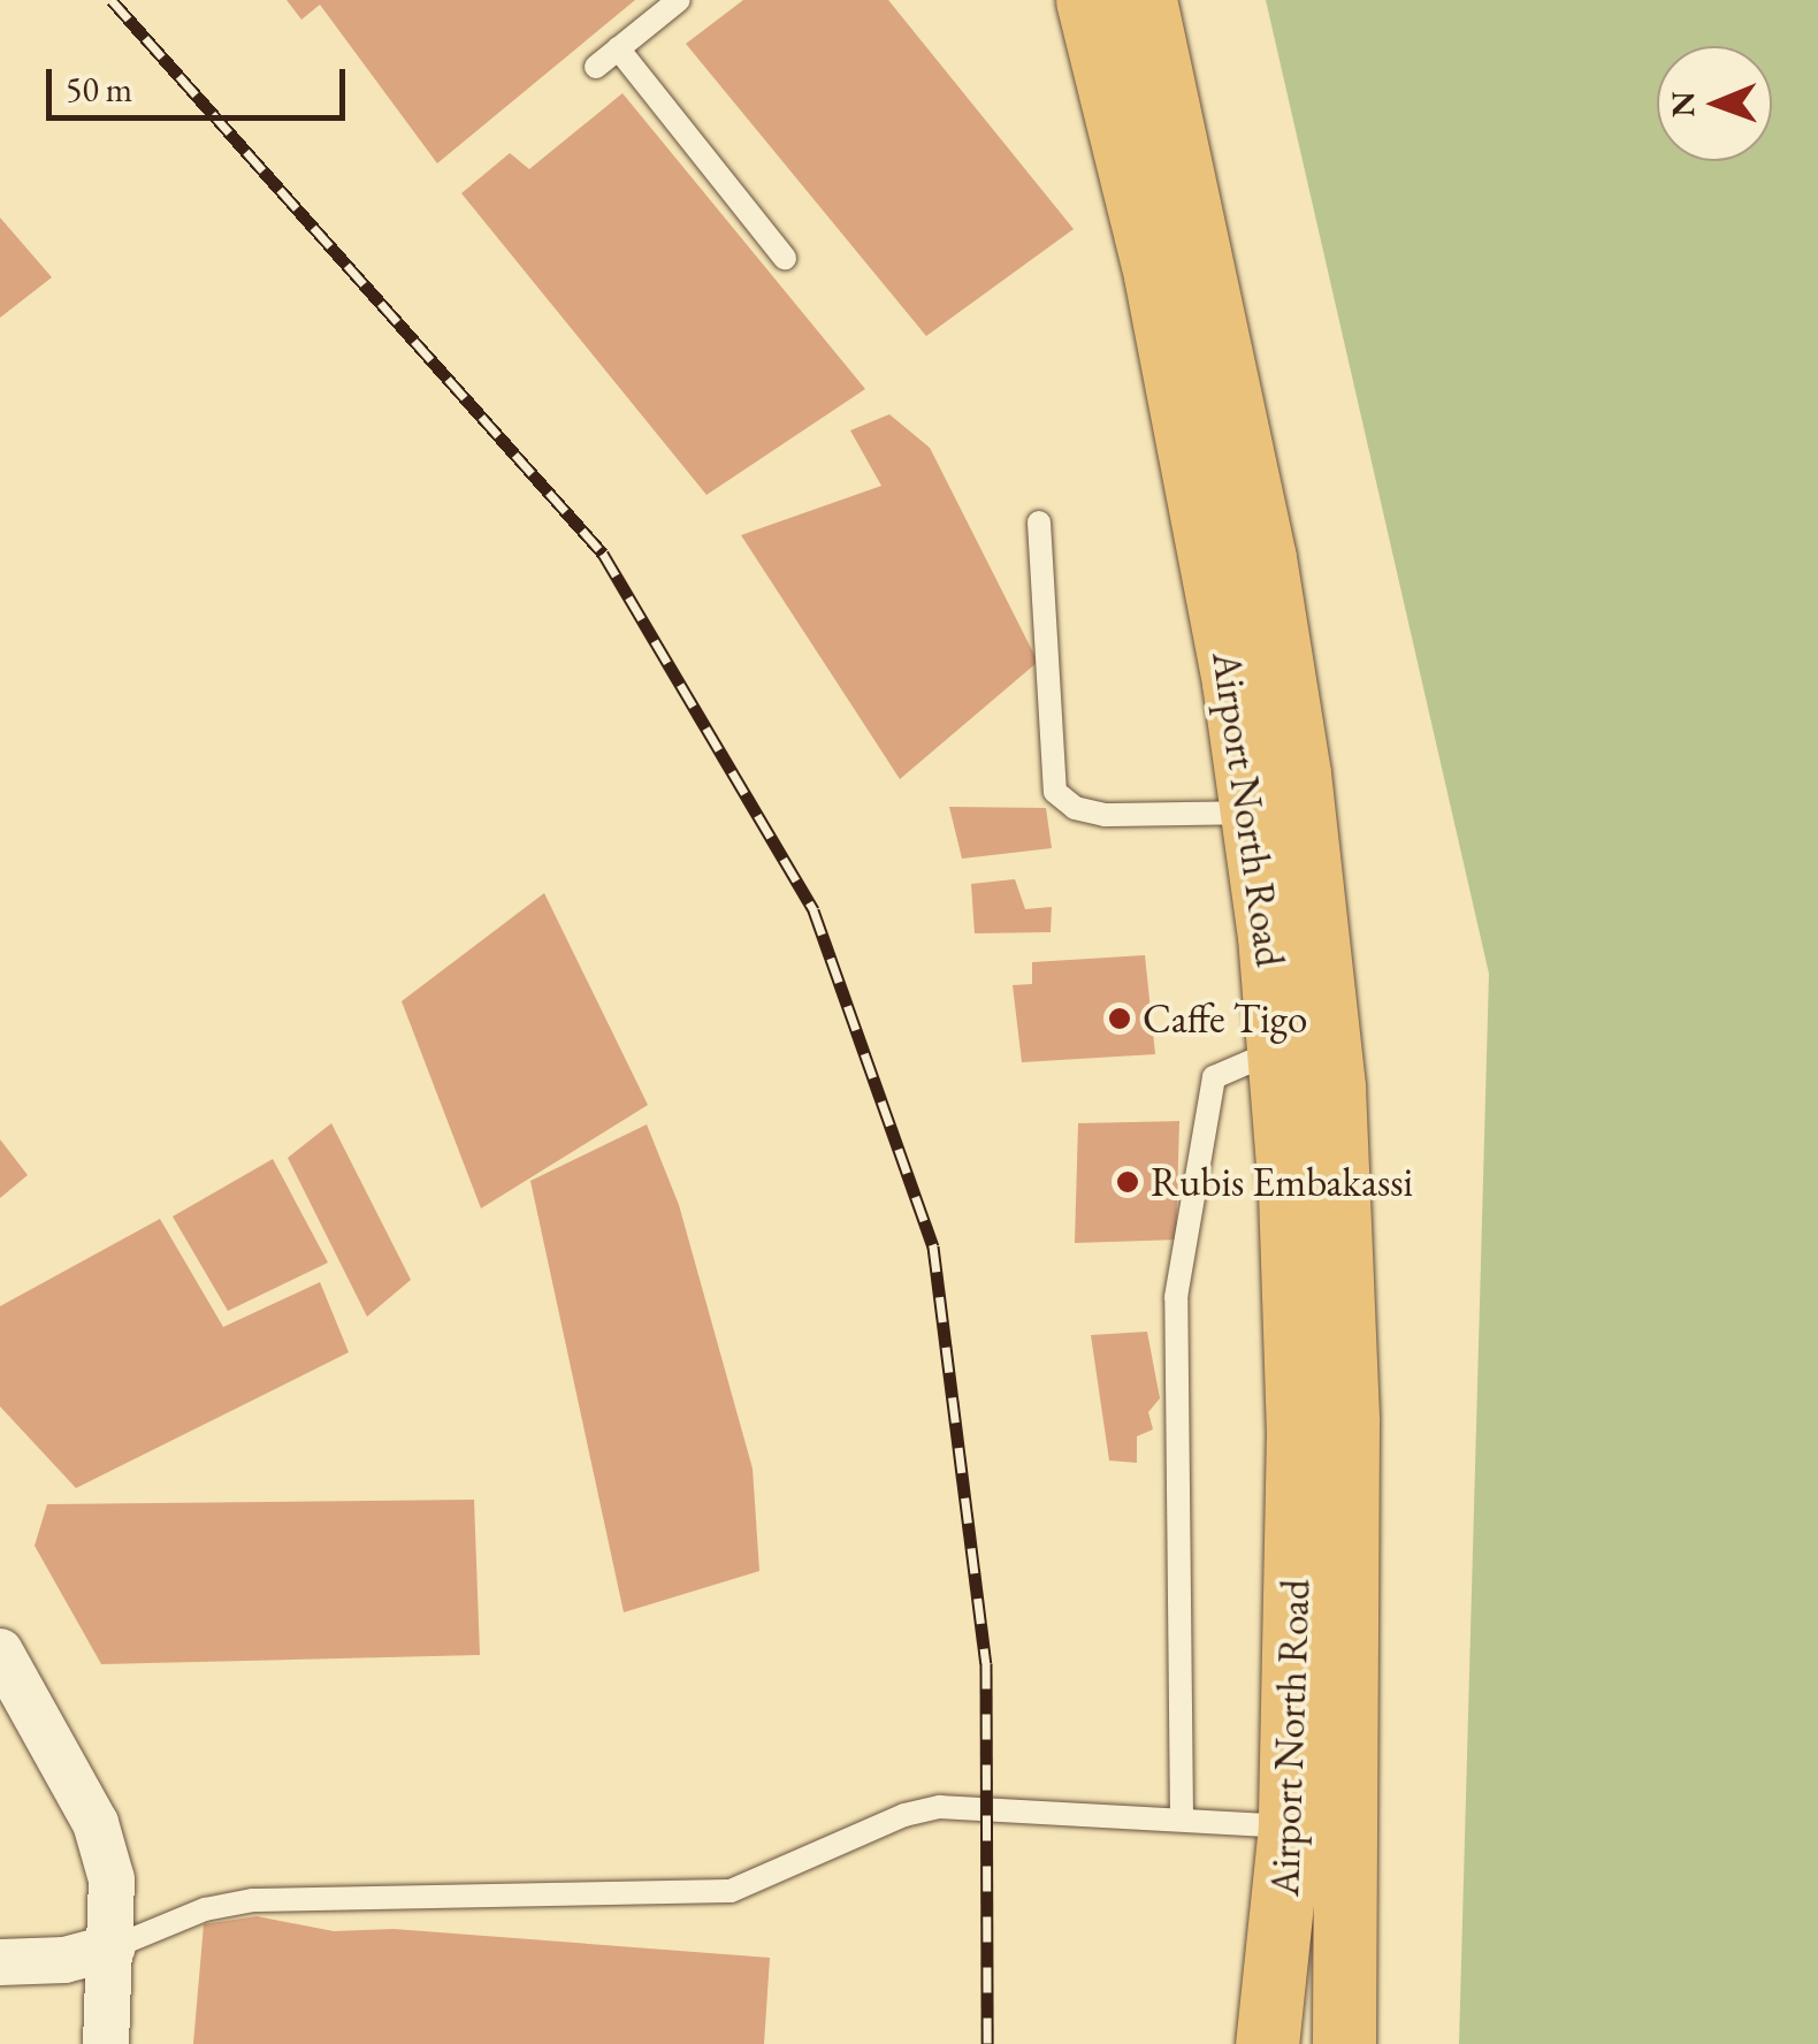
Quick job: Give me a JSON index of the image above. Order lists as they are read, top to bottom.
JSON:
{
  "streets": {
    "main road": ["Airport North Road"]
  },
  "places": ["Caffe Tigo", "Rubis Embakassi"],
  "scale_bar": "50 m",
  "north": "left"
}
